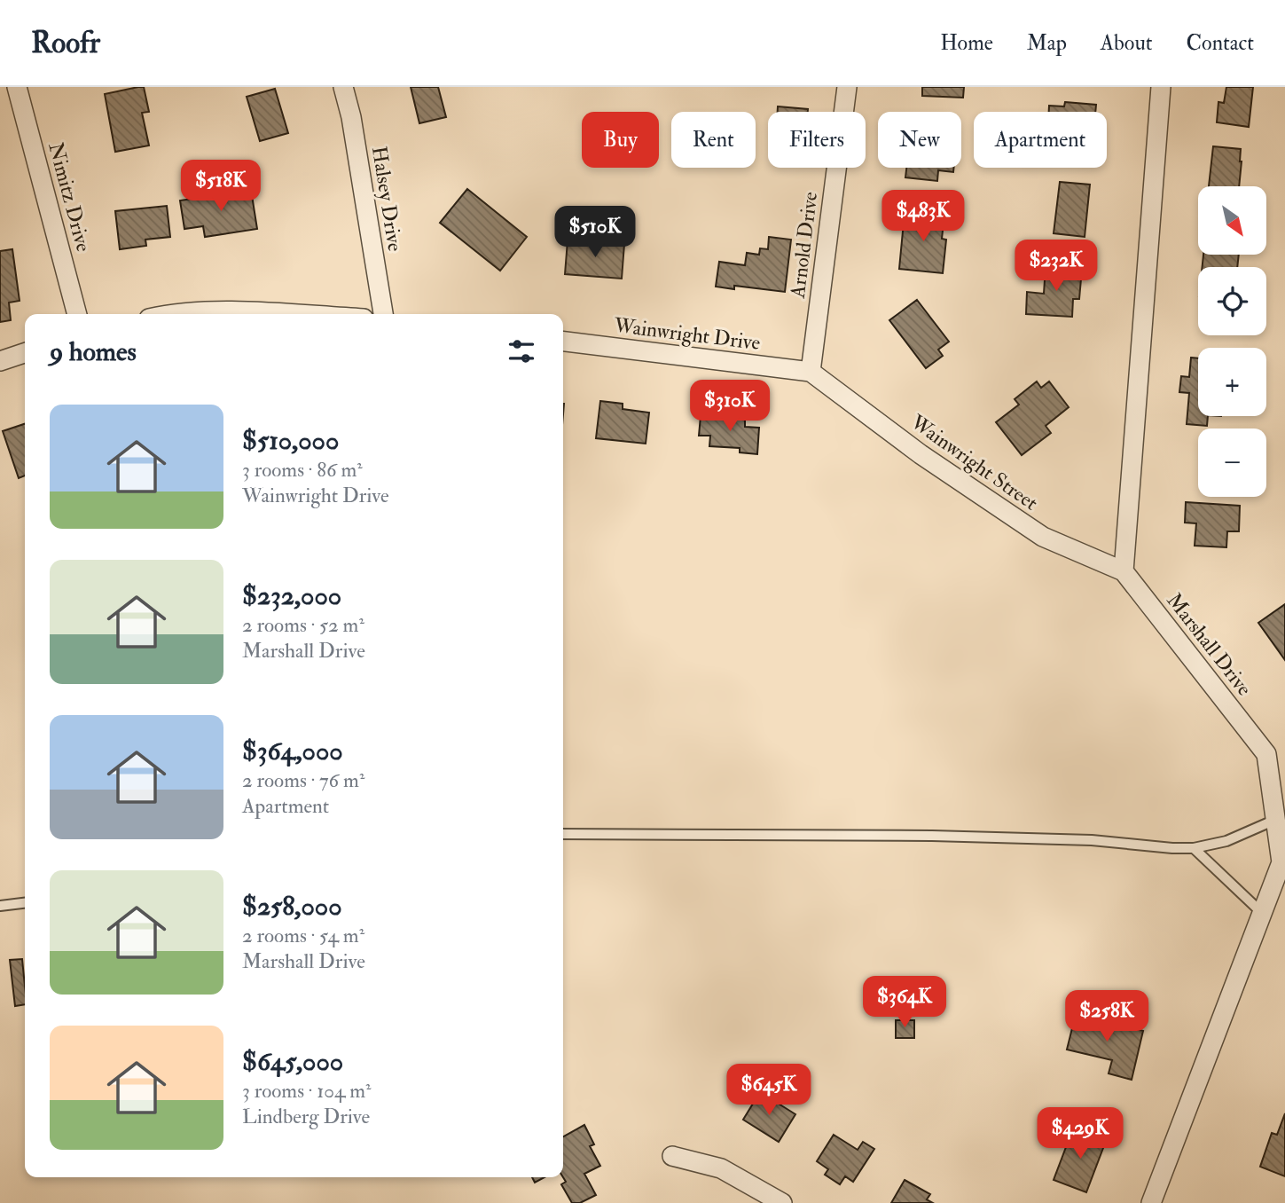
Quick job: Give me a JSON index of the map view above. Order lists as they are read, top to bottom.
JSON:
{
  "streets": {
    "street": [
      "Nimitz Drive",
      "Halsey Drive",
      "Arnold Drive",
      "Wainwright Drive",
      "Wainwright Street",
      "Marshall Drive"
    ]
  },
  "crossings": [
    ["Arnold Drive", "Wainwright Drive"],
    ["Arnold Drive", "Wainwright Street"],
    ["Wainwright Drive", "Wainwright Street"],
    ["Wainwright Street", "Marshall Drive"]
  ],
  "north": "bottom right",
  "page": {
    "header": "Roofr",
    "nav": [
      "Home",
      "Map",
      "About",
      "Contact"
    ],
    "chip": [
      "Buy",
      "Rent",
      "Filters",
      "New",
      "Apartment"
    ],
    "price": [
      "$518K",
      "$483K",
      "$510K",
      "$232K",
      "$310K",
      "$364K",
      "$258K",
      "$645K",
      "$429K"
    ],
    "map_buttons": ["+", "−"],
    "heading": "9 homes",
    "list": [
      {
        "name": "$510,000",
        "note": "3 rooms · 86 m² · Wainwright Drive"
      },
      {
        "name": "$232,000",
        "note": "2 rooms · 52 m² · Marshall Drive"
      },
      {
        "name": "$364,000",
        "note": "2 rooms · 76 m² · Apartment"
      },
      {
        "name": "$258,000",
        "note": "2 rooms · 54 m² · Marshall Drive"
      },
      {
        "name": "$645,000",
        "note": "3 rooms · 104 m² · Lindberg Drive"
      }
    ]
  }
}
